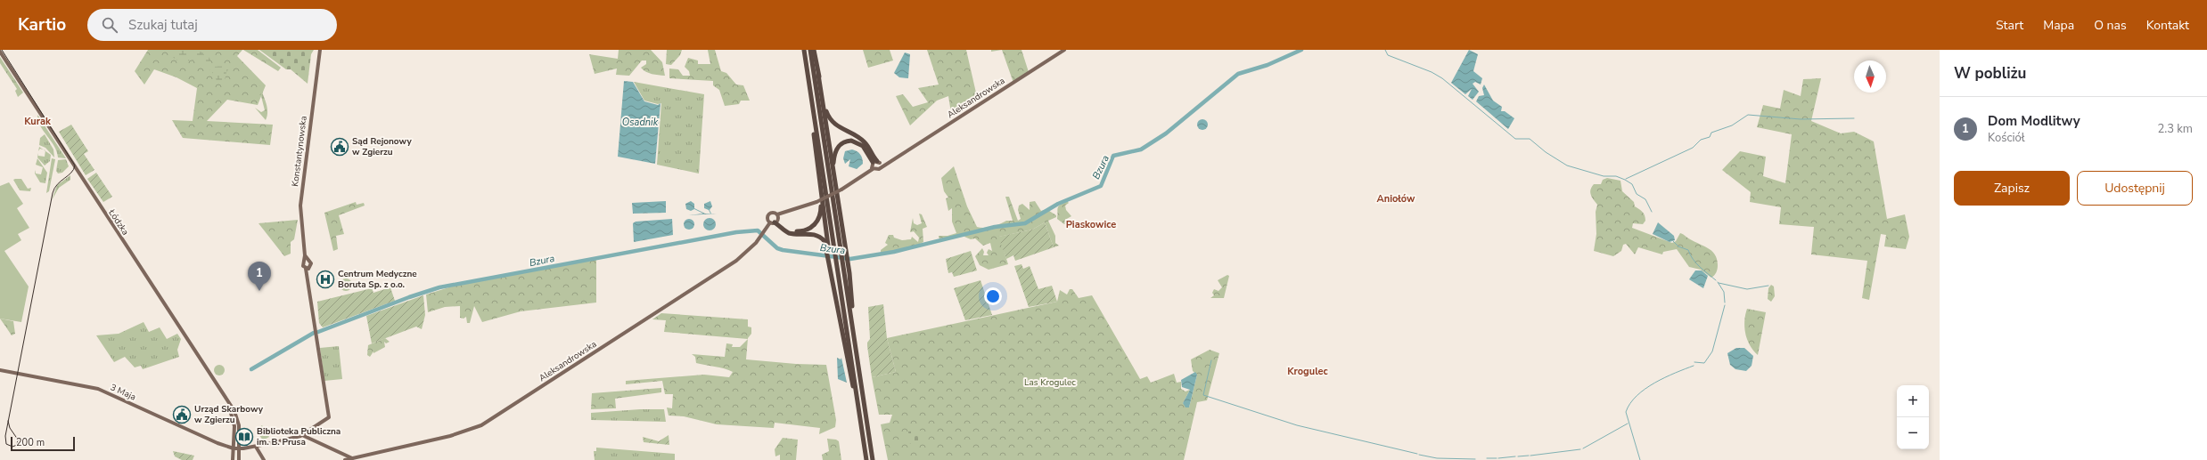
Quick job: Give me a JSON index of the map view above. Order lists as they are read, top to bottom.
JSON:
{
  "streets": {
    "main road": [
      "Aleksandrowska",
      "Konstantynowska",
      "Łódzka",
      "3 Maja"
    ]
  },
  "districts": [
    "Kurak",
    "Aniołów",
    "Piaskowice",
    "Krogulec"
  ],
  "water": ["Osadnik", "Bzura"],
  "parks": ["Las Krogulec"],
  "places": {
    "public building": ["Sąd Rejonowy w Zgierzu", "Urząd Skarbowy w Zgierzu"],
    "hospital": ["Centrum Medyczne Boruta Sp. z o.o."],
    "library": ["Biblioteka Publiczna im. B. Prusa"]
  },
  "scale_bar": "200 m",
  "north": "bottom",
  "page": {
    "header": "Kartio",
    "search": "Szukaj tutaj",
    "nav": [
      "Start",
      "Mapa",
      "O nas",
      "Kontakt"
    ],
    "heading": "W pobliżu",
    "list": [
      {
        "mark": "1",
        "name": "Dom Modlitwy",
        "note": "Kościół",
        "value": "2.3 km"
      }
    ],
    "buttons": ["Zapisz", "Udostępnij"],
    "pins": "1",
    "map_buttons": ["+", "−"],
    "scale": "200 m"
  }
}
